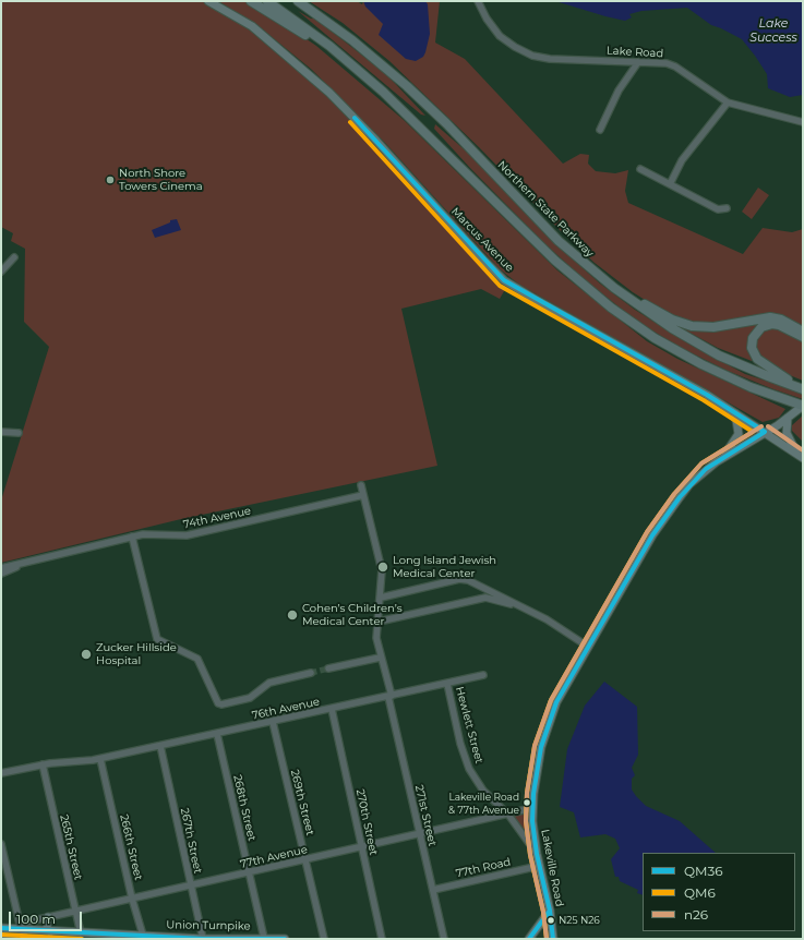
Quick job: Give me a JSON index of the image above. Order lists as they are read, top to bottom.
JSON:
{
  "streets": {
    "highway": ["Northern State Parkway"],
    "main road": ["Marcus Avenue", "Lakeville Road", "Union Turnpike"],
    "street": [
      "Lake Road",
      "74th Avenue",
      "76th Avenue",
      "Hewlett Street",
      "269th Street",
      "268th Street",
      "271st Street",
      "270th Street",
      "267th Street",
      "265th Street",
      "266th Street",
      "77th Avenue",
      "77th Road"
    ]
  },
  "crossings": [
    ["Marcus Avenue", "Lakeville Road"],
    ["74th Avenue", "271st Street"],
    ["76th Avenue", "Hewlett Street"],
    ["76th Avenue", "269th Street"],
    ["76th Avenue", "268th Street"],
    ["76th Avenue", "271st Street"],
    ["76th Avenue", "270th Street"],
    ["76th Avenue", "267th Street"],
    ["76th Avenue", "265th Street"],
    ["76th Avenue", "266th Street"],
    ["Hewlett Street", "77th Avenue"],
    ["Hewlett Street", "Lakeville Road"],
    ["269th Street", "77th Avenue"],
    ["268th Street", "77th Avenue"],
    ["268th Street", "Union Turnpike"],
    ["271st Street", "77th Avenue"],
    ["271st Street", "77th Road"],
    ["270th Street", "77th Avenue"],
    ["267th Street", "77th Avenue"],
    ["267th Street", "Union Turnpike"],
    ["265th Street", "77th Avenue"],
    ["265th Street", "Union Turnpike"],
    ["266th Street", "77th Avenue"],
    ["266th Street", "Union Turnpike"],
    ["77th Avenue", "Lakeville Road"],
    ["77th Avenue", "Union Turnpike"],
    ["77th Road", "Lakeville Road"]
  ],
  "water": ["Lake Success"],
  "places": [
    "North Shore Towers Cinema",
    "Long Island Jewish Medical Center",
    "Cohen’s Children’s Medical Center",
    "Zucker Hillside Hospital",
    "Lakeville Road & 77th Avenue",
    "N25 N26"
  ],
  "lines": ["transit line QM36", "transit line QM6", "transit line n26"],
  "legend": ["QM36", "QM6", "n26"],
  "scale_bar": "100 m"
}
